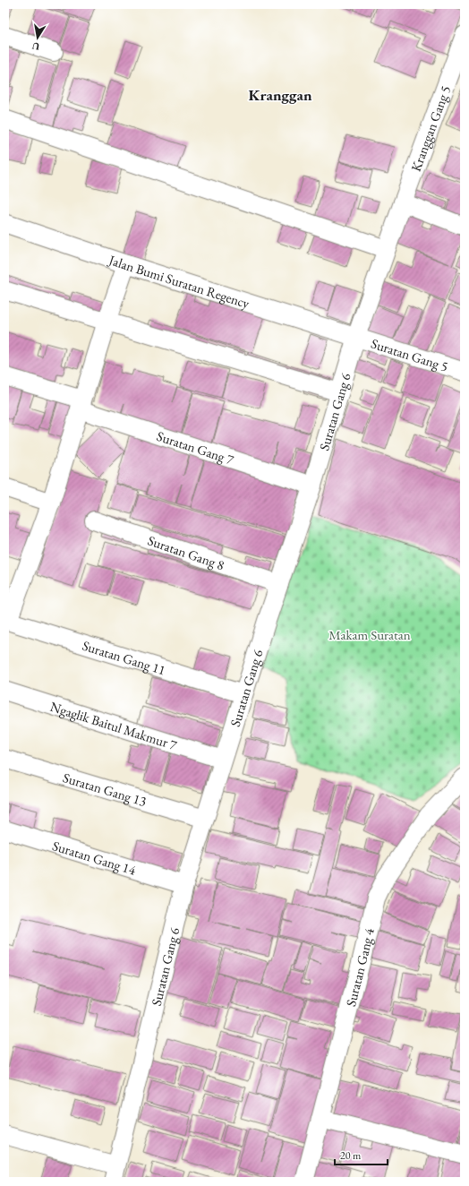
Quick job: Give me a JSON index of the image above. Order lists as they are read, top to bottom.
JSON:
{
  "streets": {
    "street": [
      "Kranggan Gang 5",
      "Jalan Bumi Suratan Regency",
      "Suratan Gang 5",
      "Suratan Gang 6",
      "Suratan Gang 7",
      "Suratan Gang 8",
      "Suratan Gang 11",
      "Ngaglik Baitul Makmur 7",
      "Suratan Gang 13",
      "Suratan Gang 14",
      "Suratan Gang 4"
    ]
  },
  "crossings": [
    ["Kranggan Gang 5", "Suratan Gang 6"],
    ["Jalan Bumi Suratan Regency", "Suratan Gang 5"],
    ["Jalan Bumi Suratan Regency", "Suratan Gang 6"],
    ["Suratan Gang 5", "Suratan Gang 6"],
    ["Suratan Gang 6", "Suratan Gang 7"],
    ["Suratan Gang 6", "Suratan Gang 8"],
    ["Suratan Gang 6", "Suratan Gang 11"],
    ["Suratan Gang 6", "Ngaglik Baitul Makmur 7"],
    ["Suratan Gang 6", "Suratan Gang 13"],
    ["Suratan Gang 6", "Suratan Gang 14"]
  ],
  "districts": ["Kranggan"],
  "parks": ["Makam Suratan"],
  "scale_bar": "20 m",
  "north": "bottom"
}
